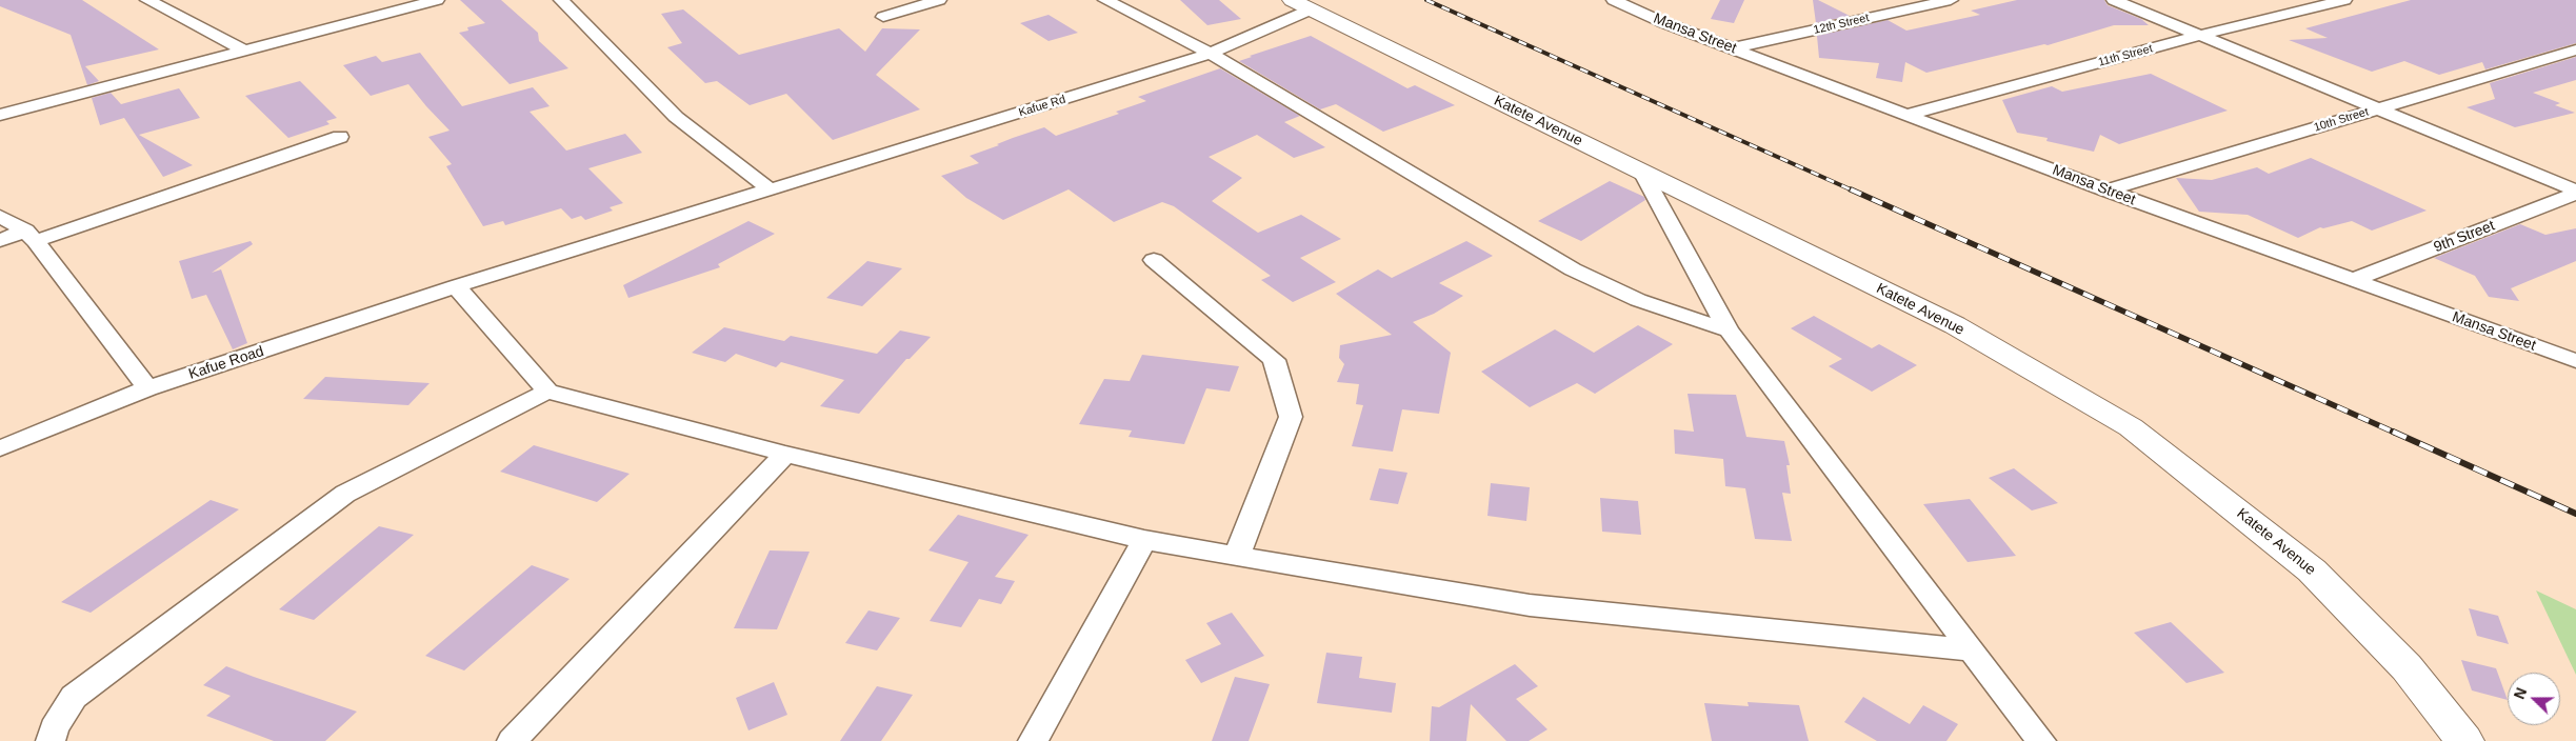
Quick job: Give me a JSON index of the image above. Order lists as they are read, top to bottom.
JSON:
{
  "streets": {
    "street": [
      "12th Street",
      "Mansa Street",
      "11th Street",
      "Kafue Rd",
      "10th Street",
      "Katete Avenue",
      "9th Street",
      "Kafue Road"
    ]
  },
  "crossings": [
    ["12th Street", "Mansa Street"],
    ["Mansa Street", "11th Street"],
    ["Mansa Street", "10th Street"],
    ["Mansa Street", "9th Street"],
    ["Kafue Rd", "Katete Avenue"],
    ["Kafue Rd", "Kafue Road"]
  ],
  "north": "left"
}
